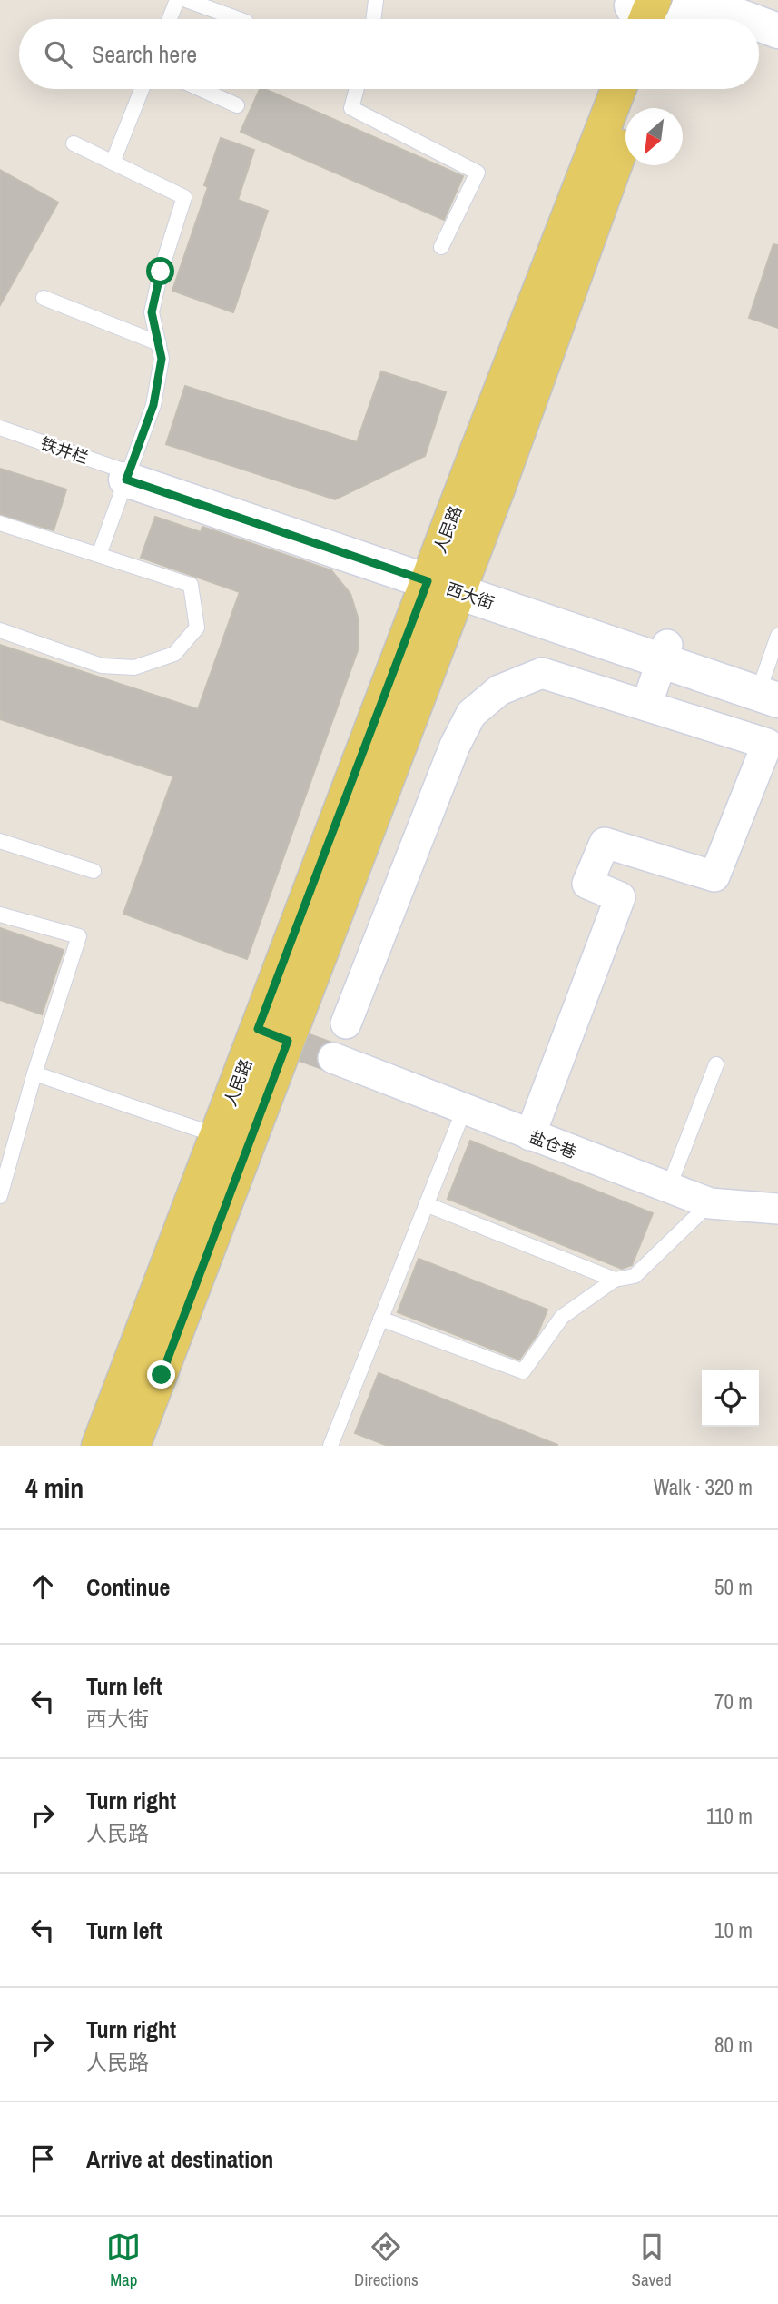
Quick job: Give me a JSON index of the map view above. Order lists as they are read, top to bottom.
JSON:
{
  "streets": {
    "main road": ["人民路"],
    "street": ["西大街", "盐仓巷"],
    "lane": ["铁井栏"]
  },
  "crossings": [
    ["铁井栏", "西大街"],
    ["人民路", "西大街"]
  ],
  "north": "bottom left",
  "page": {
    "search": "Search here",
    "heading": ["4 min", "Walk · 320 m"],
    "list": [
      ["Continue", "50 m"],
      ["Turn left", "西大街", "70 m"],
      ["Turn right", "人民路", "110 m"],
      ["Turn left", "10 m"],
      ["Turn right", "人民路", "80 m"],
      "Arrive at destination"
    ],
    "nav": ["Map", "Directions", "Saved"]
  }
}
